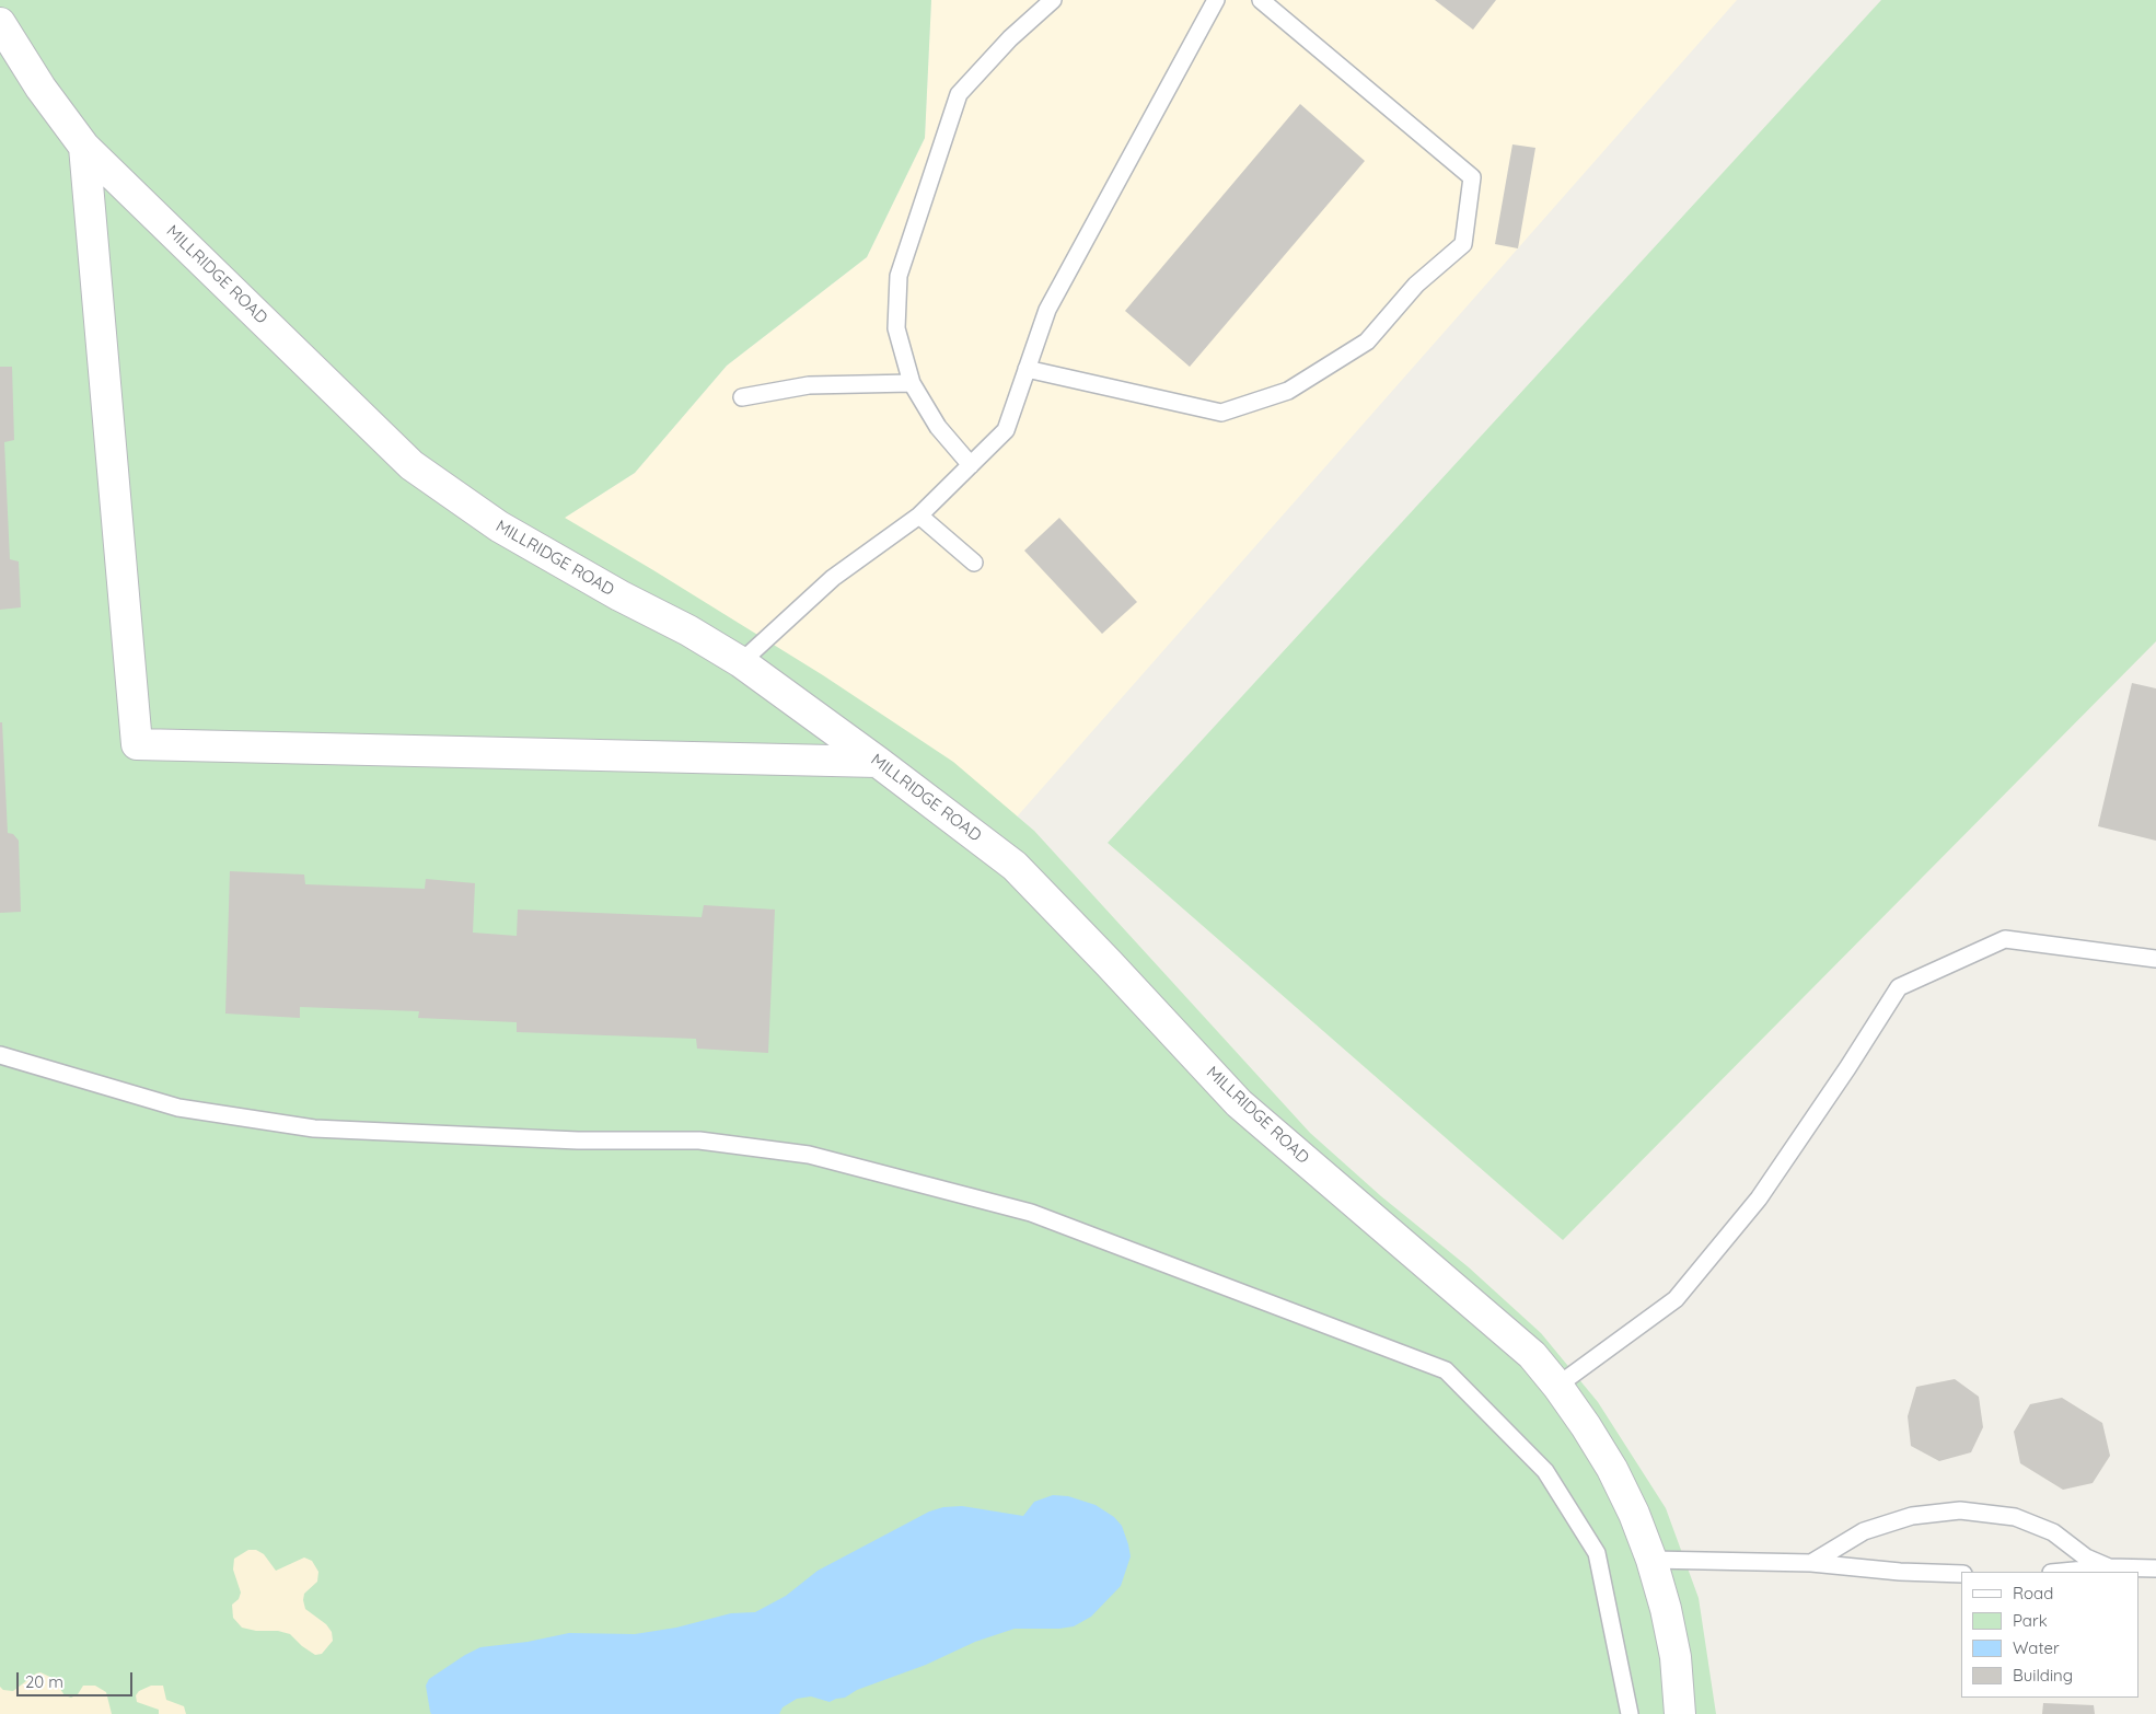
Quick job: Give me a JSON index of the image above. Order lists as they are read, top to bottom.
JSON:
{
  "streets": {
    "street": ["MILLRIDGE ROAD"]
  },
  "legend": [
    "Road",
    "Park",
    "Water",
    "Building"
  ],
  "scale_bar": "20 m"
}
